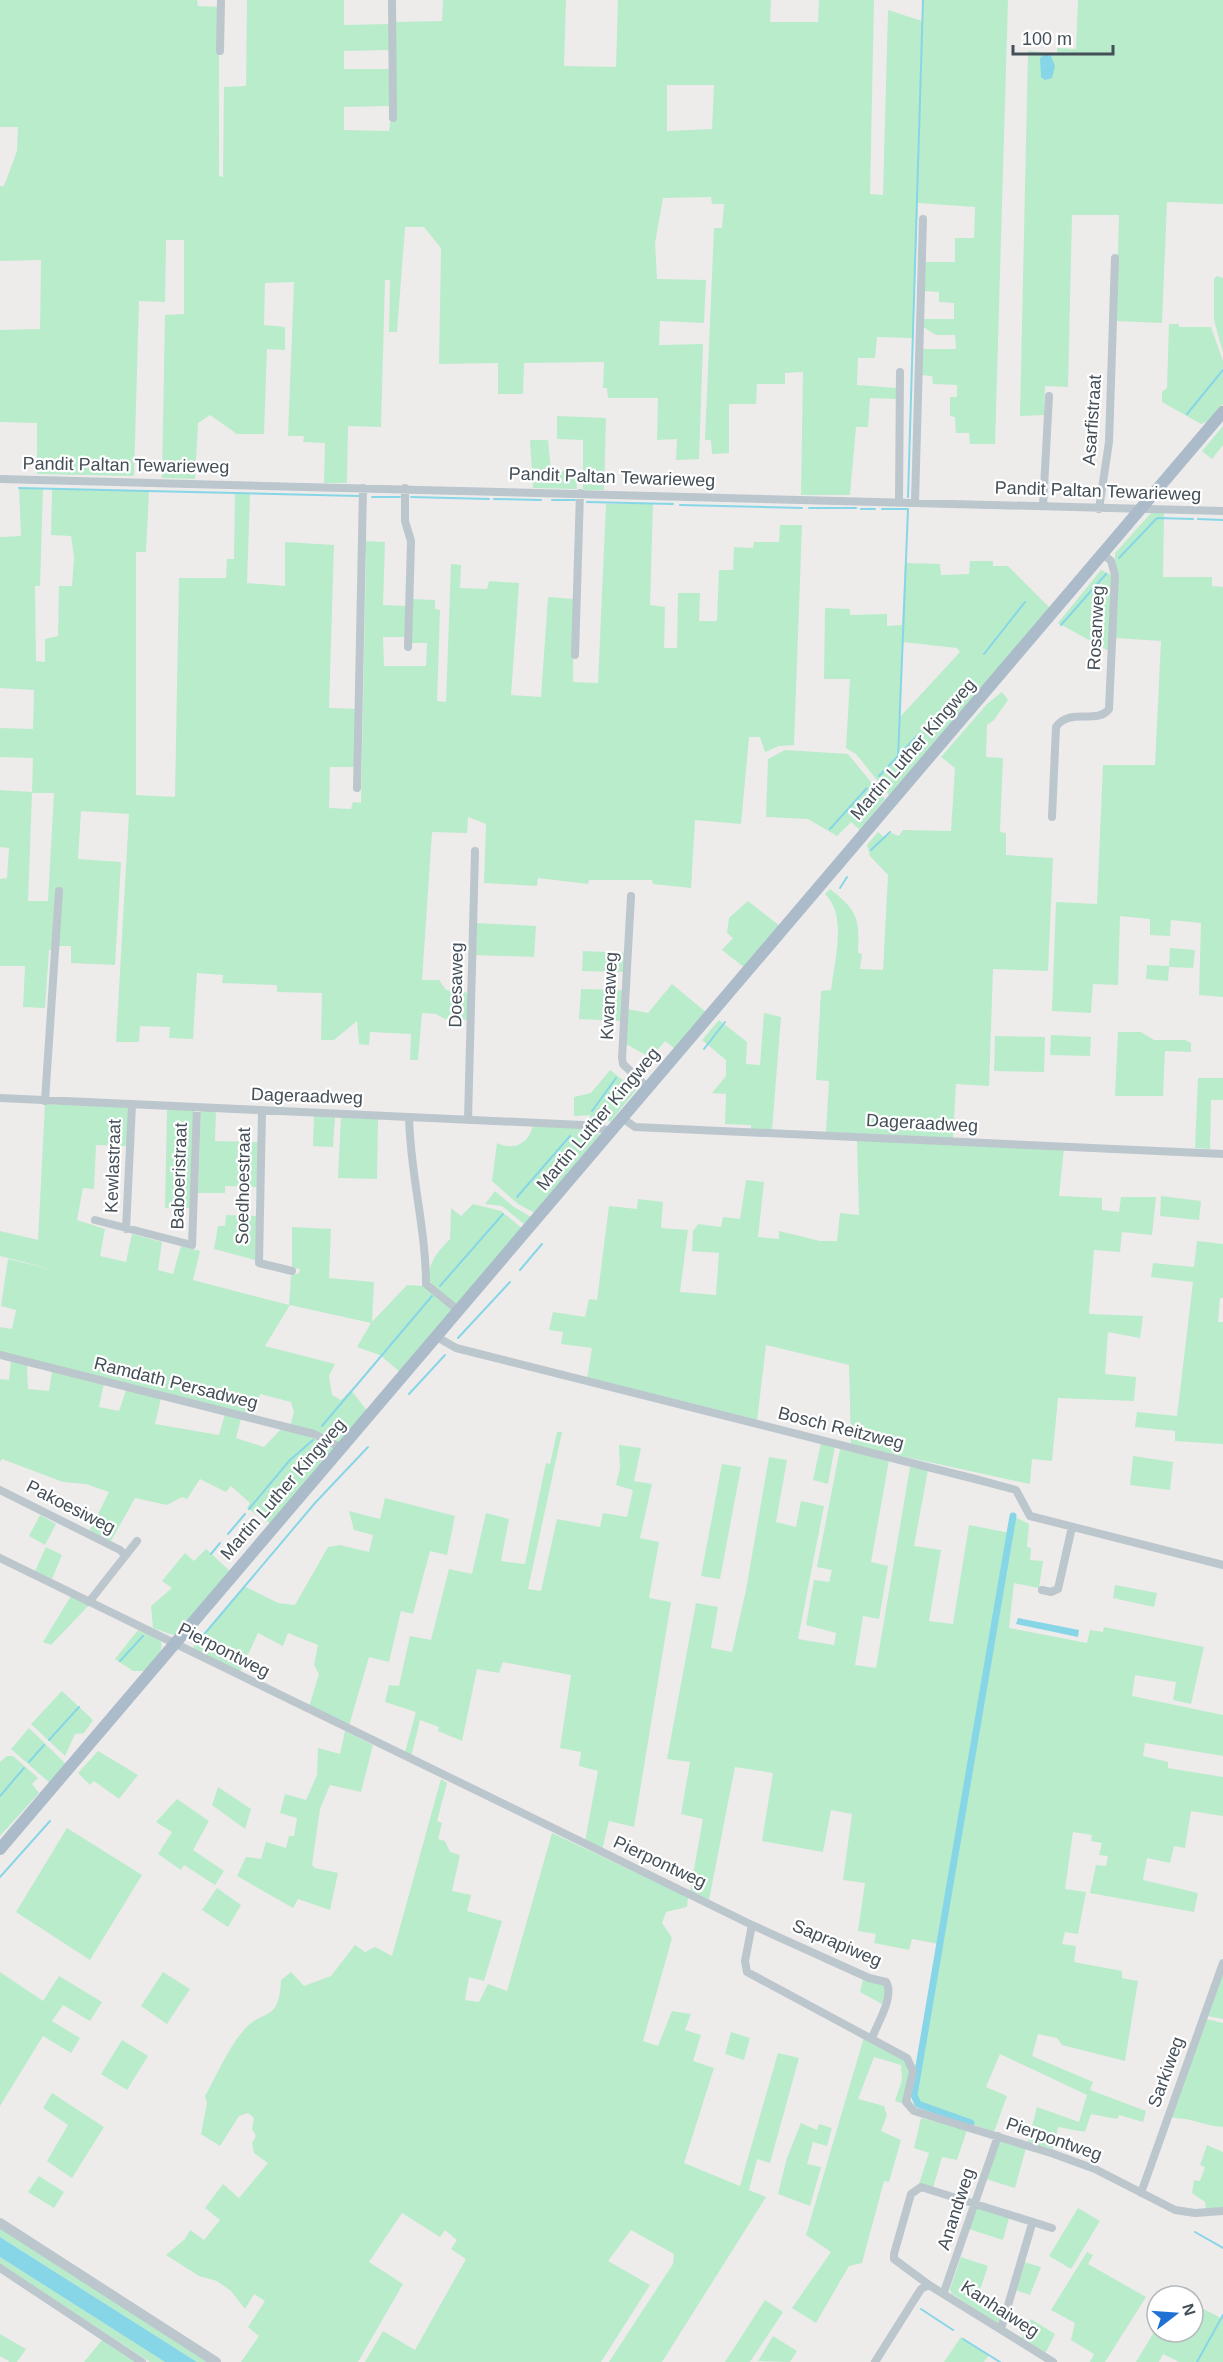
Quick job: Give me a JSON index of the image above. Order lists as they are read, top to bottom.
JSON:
{
  "streets": {
    "main road": ["Martin Luther Kingweg"],
    "street": [
      "Asarfistraat",
      "Pandit Paltan Tewarieweg",
      "Rosanweg",
      "Doesaweg",
      "Kwanaweg",
      "Dageraadweg",
      "Kewlastraat",
      "Baboeristraat",
      "Soedhoestraat",
      "Ramdath Persadweg",
      "Bosch Reitzweg",
      "Pakoesiweg",
      "Pierpontweg",
      "Saprapiweg",
      "Sarkiweg",
      "Anandweg",
      "Kanhaiweg"
    ]
  },
  "crossings": [
    ["Asarfistraat", "Pandit Paltan Tewarieweg"],
    ["Pandit Paltan Tewarieweg", "Martin Luther Kingweg"],
    ["Rosanweg", "Martin Luther Kingweg"],
    ["Martin Luther Kingweg", "Kwanaweg"],
    ["Martin Luther Kingweg", "Dageraadweg"],
    ["Martin Luther Kingweg", "Ramdath Persadweg"],
    ["Martin Luther Kingweg", "Bosch Reitzweg"],
    ["Martin Luther Kingweg", "Pierpontweg"],
    ["Doesaweg", "Dageraadweg"],
    ["Dageraadweg", "Kewlastraat"],
    ["Dageraadweg", "Baboeristraat"],
    ["Dageraadweg", "Soedhoestraat"],
    ["Kewlastraat", "Baboeristraat"],
    ["Pierpontweg", "Saprapiweg"],
    ["Pierpontweg", "Sarkiweg"],
    ["Pierpontweg", "Anandweg"],
    ["Anandweg", "Kanhaiweg"]
  ],
  "scale_bar": "100 m",
  "north": "right"
}
